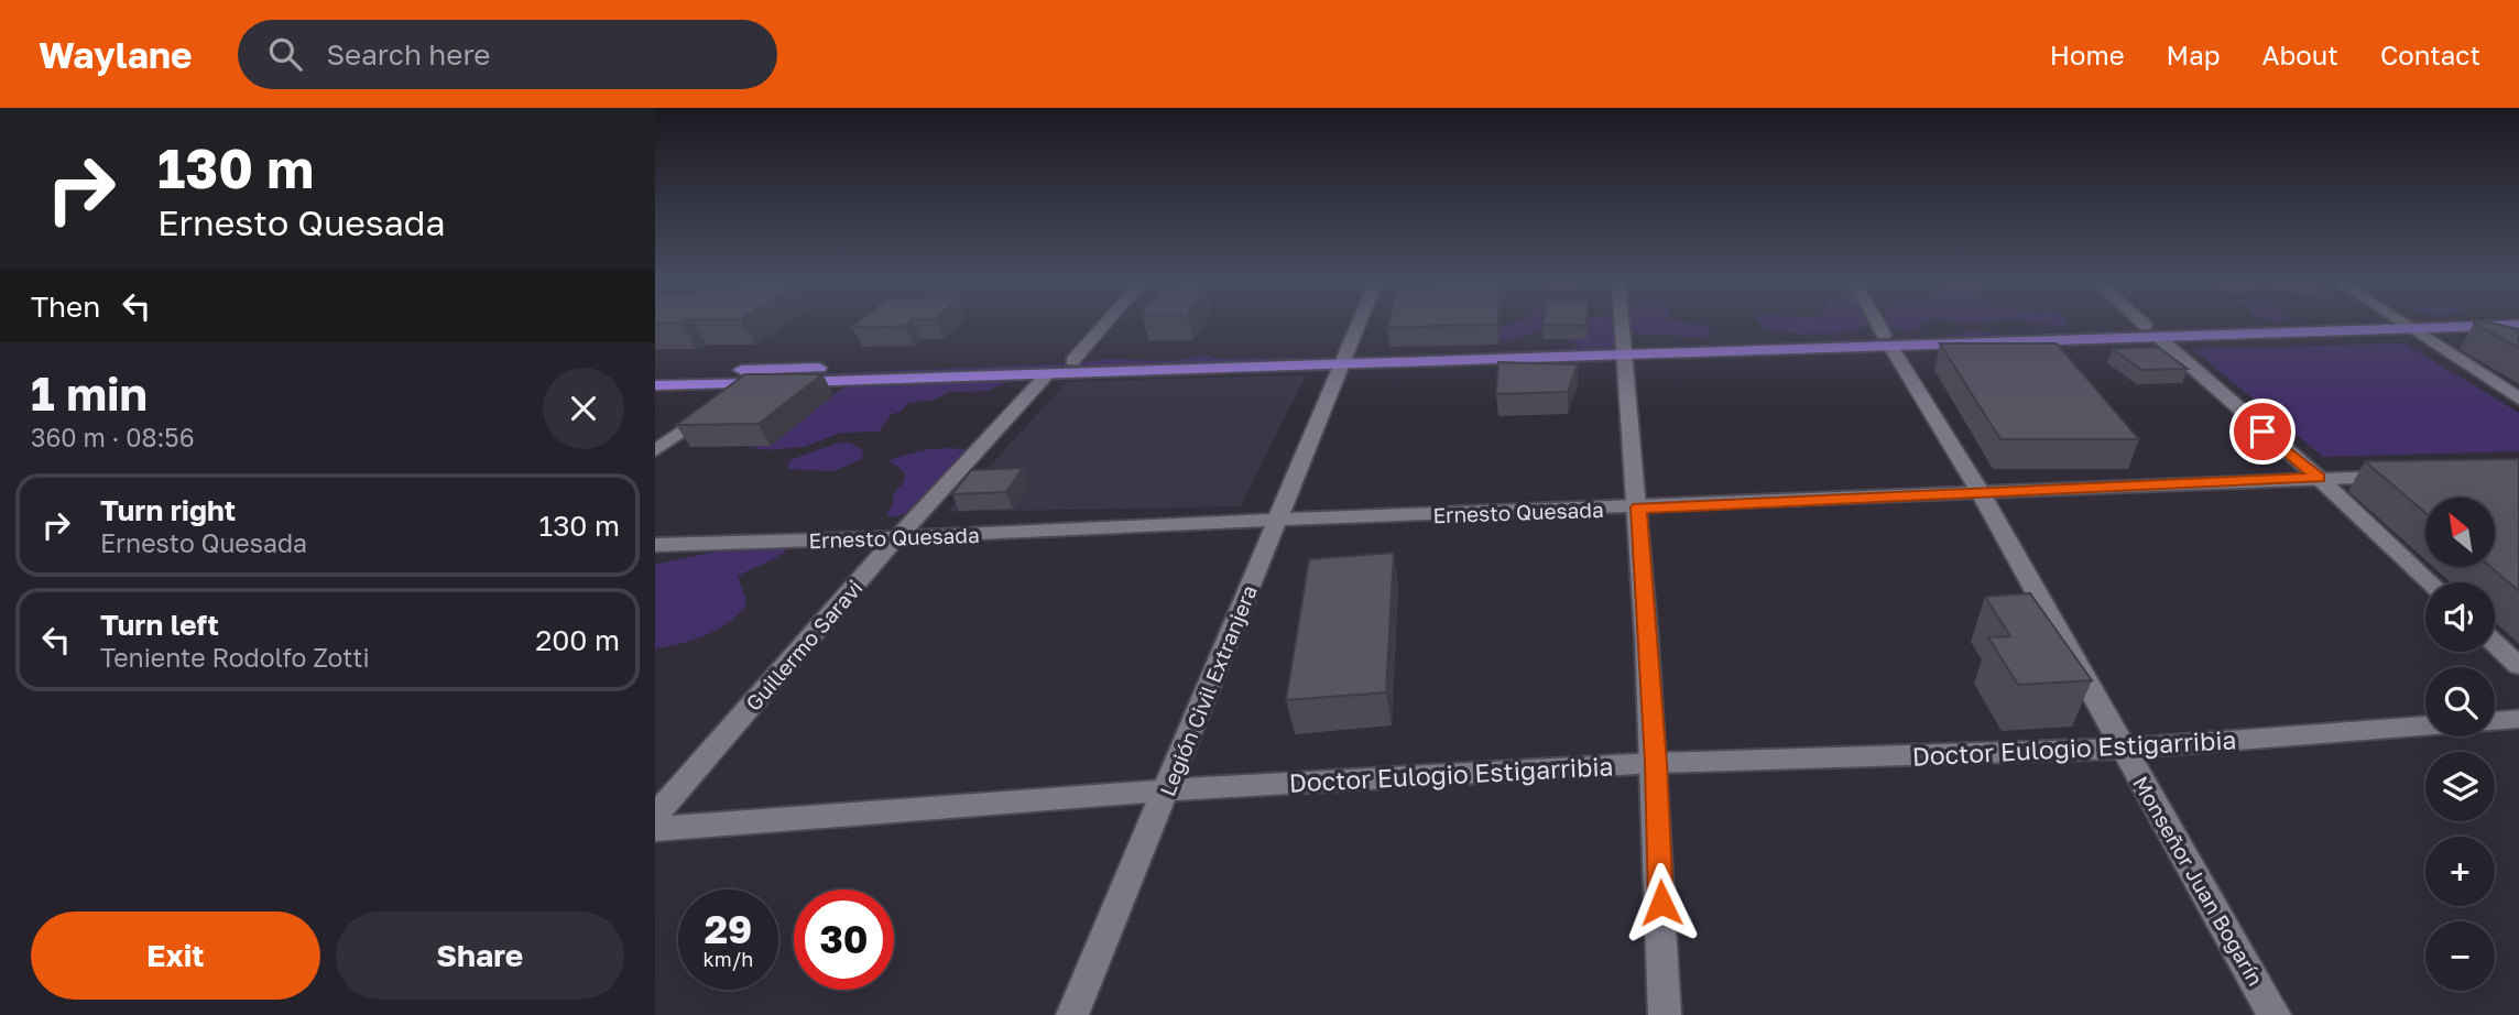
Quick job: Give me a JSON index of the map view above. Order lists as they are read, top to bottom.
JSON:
{
  "streets": {
    "street": [
      "Ernesto Quesada",
      "Guillermo Saravi",
      "Legión Civil Extranjera",
      "Doctor Eulogio Estigarribia",
      "Monseñor Juan Bogarín"
    ]
  },
  "crossings": [
    ["Ernesto Quesada", "Guillermo Saravi"],
    ["Ernesto Quesada", "Legión Civil Extranjera"],
    ["Ernesto Quesada", "Monseñor Juan Bogarín"],
    ["Legión Civil Extranjera", "Doctor Eulogio Estigarribia"],
    ["Doctor Eulogio Estigarribia", "Monseñor Juan Bogarín"]
  ],
  "north": "top left",
  "page": {
    "header": "Waylane",
    "search": "Search here",
    "nav": [
      "Home",
      "Map",
      "About",
      "Contact"
    ],
    "turn": ["130 m", "Ernesto Quesada"],
    "then": "Then",
    "heading": ["1 min", "360 m · 08:56"],
    "list": [
      {
        "name": "Turn right",
        "note": "Ernesto Quesada",
        "value": "130 m"
      },
      {
        "name": "Turn left",
        "note": "Teniente Rodolfo Zotti",
        "value": "200 m"
      }
    ],
    "map_buttons": ["+", "−"],
    "speed": "29 km/h",
    "limit": "30",
    "buttons": ["Exit", "Share"]
  }
}
